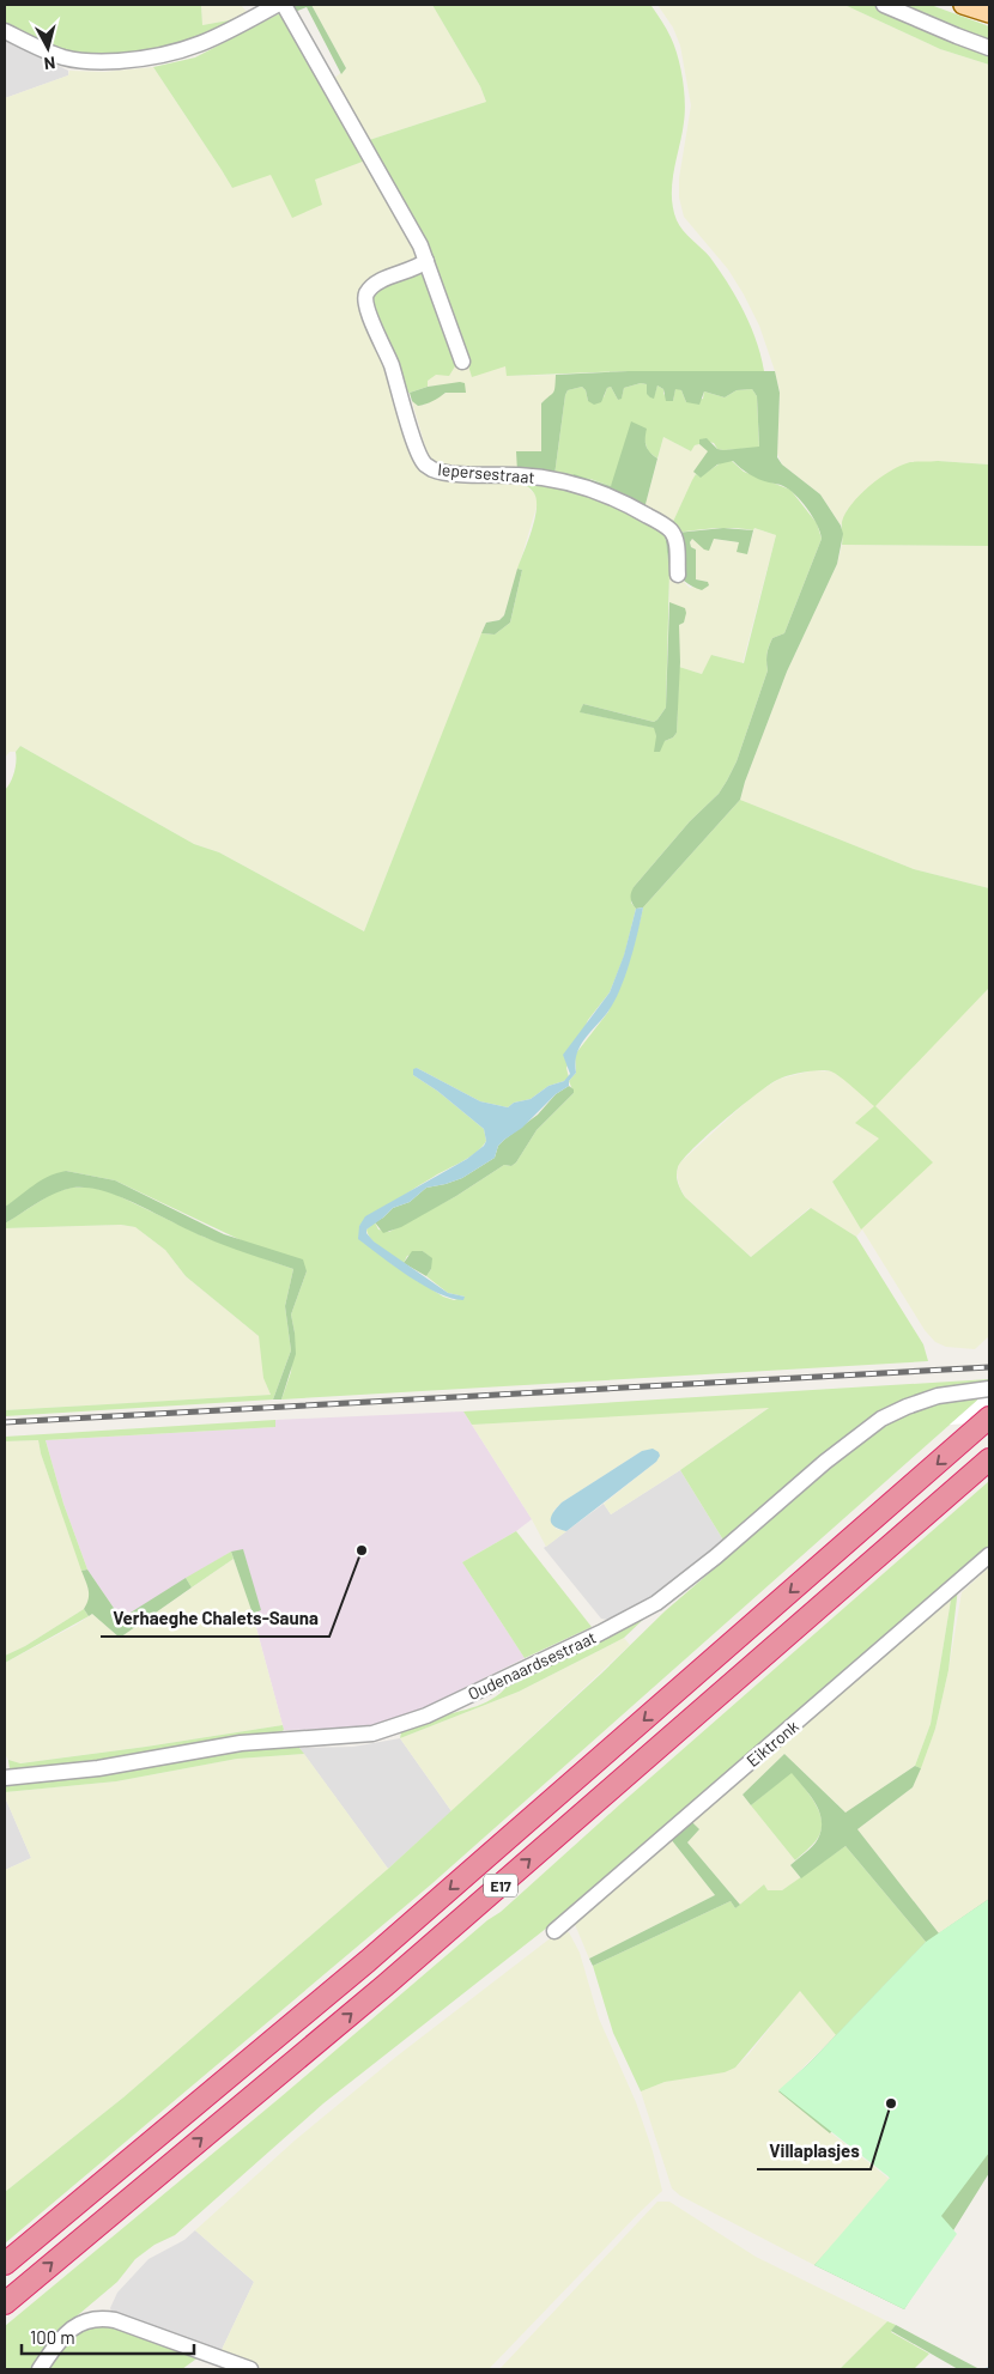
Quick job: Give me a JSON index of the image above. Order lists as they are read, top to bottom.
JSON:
{
  "streets": {
    "highway": ["E17"],
    "street": ["Iepersestraat", "Oudenaardsestraat", "Eiktronk"]
  },
  "places": ["Verhaeghe Chalets-Sauna", "Villaplasjes"],
  "scale_bar": "100 m",
  "north": "bottom"
}
